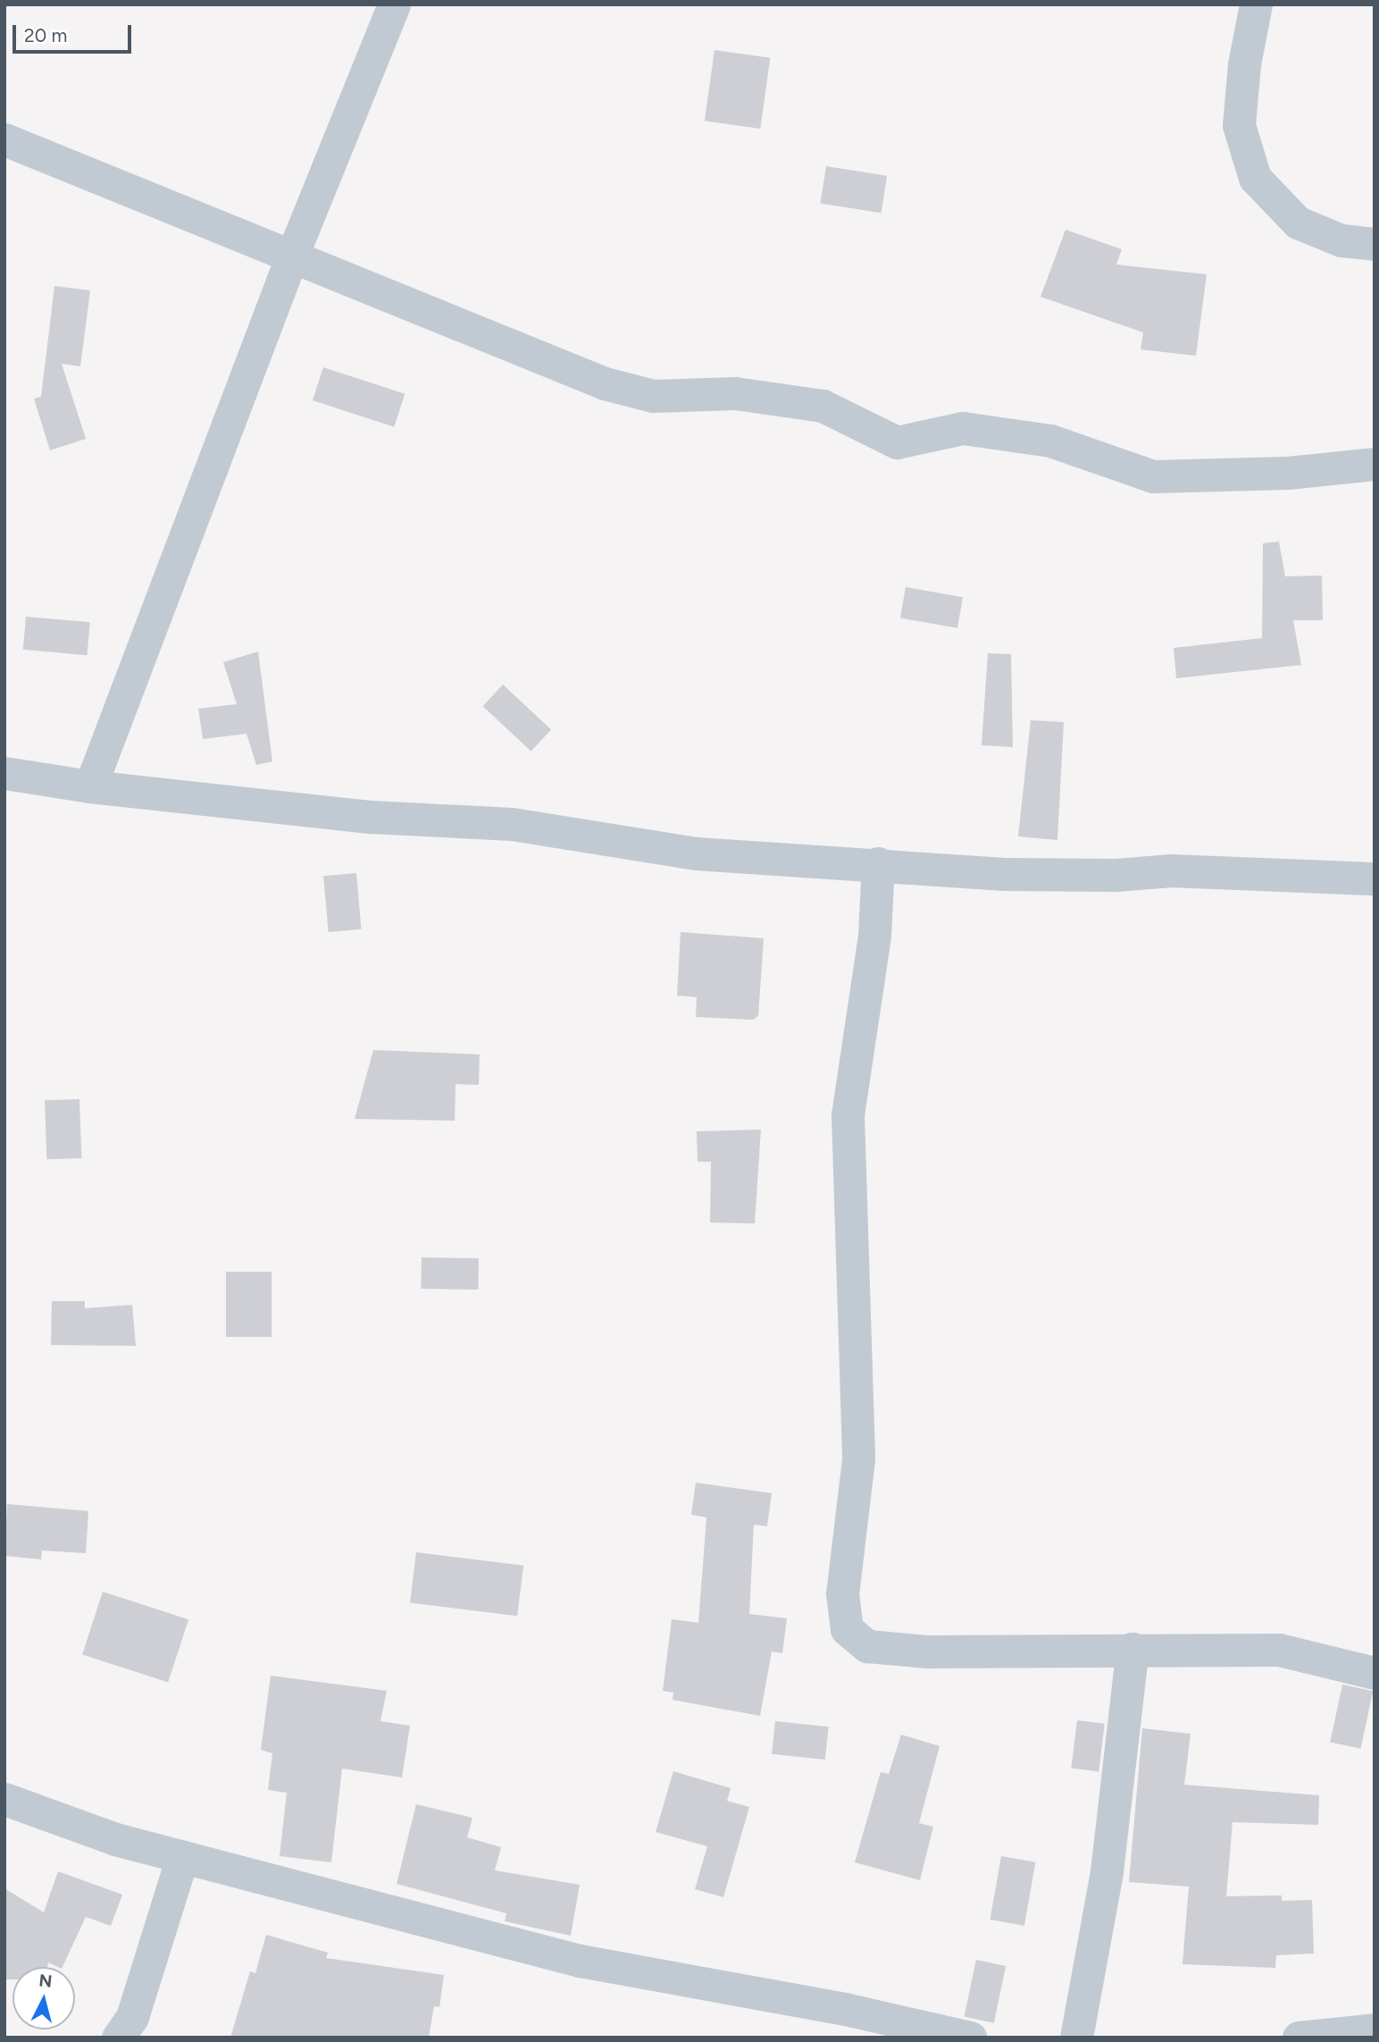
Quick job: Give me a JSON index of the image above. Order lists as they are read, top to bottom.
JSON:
{
  "scale_bar": "20 m",
  "north": "top"
}
